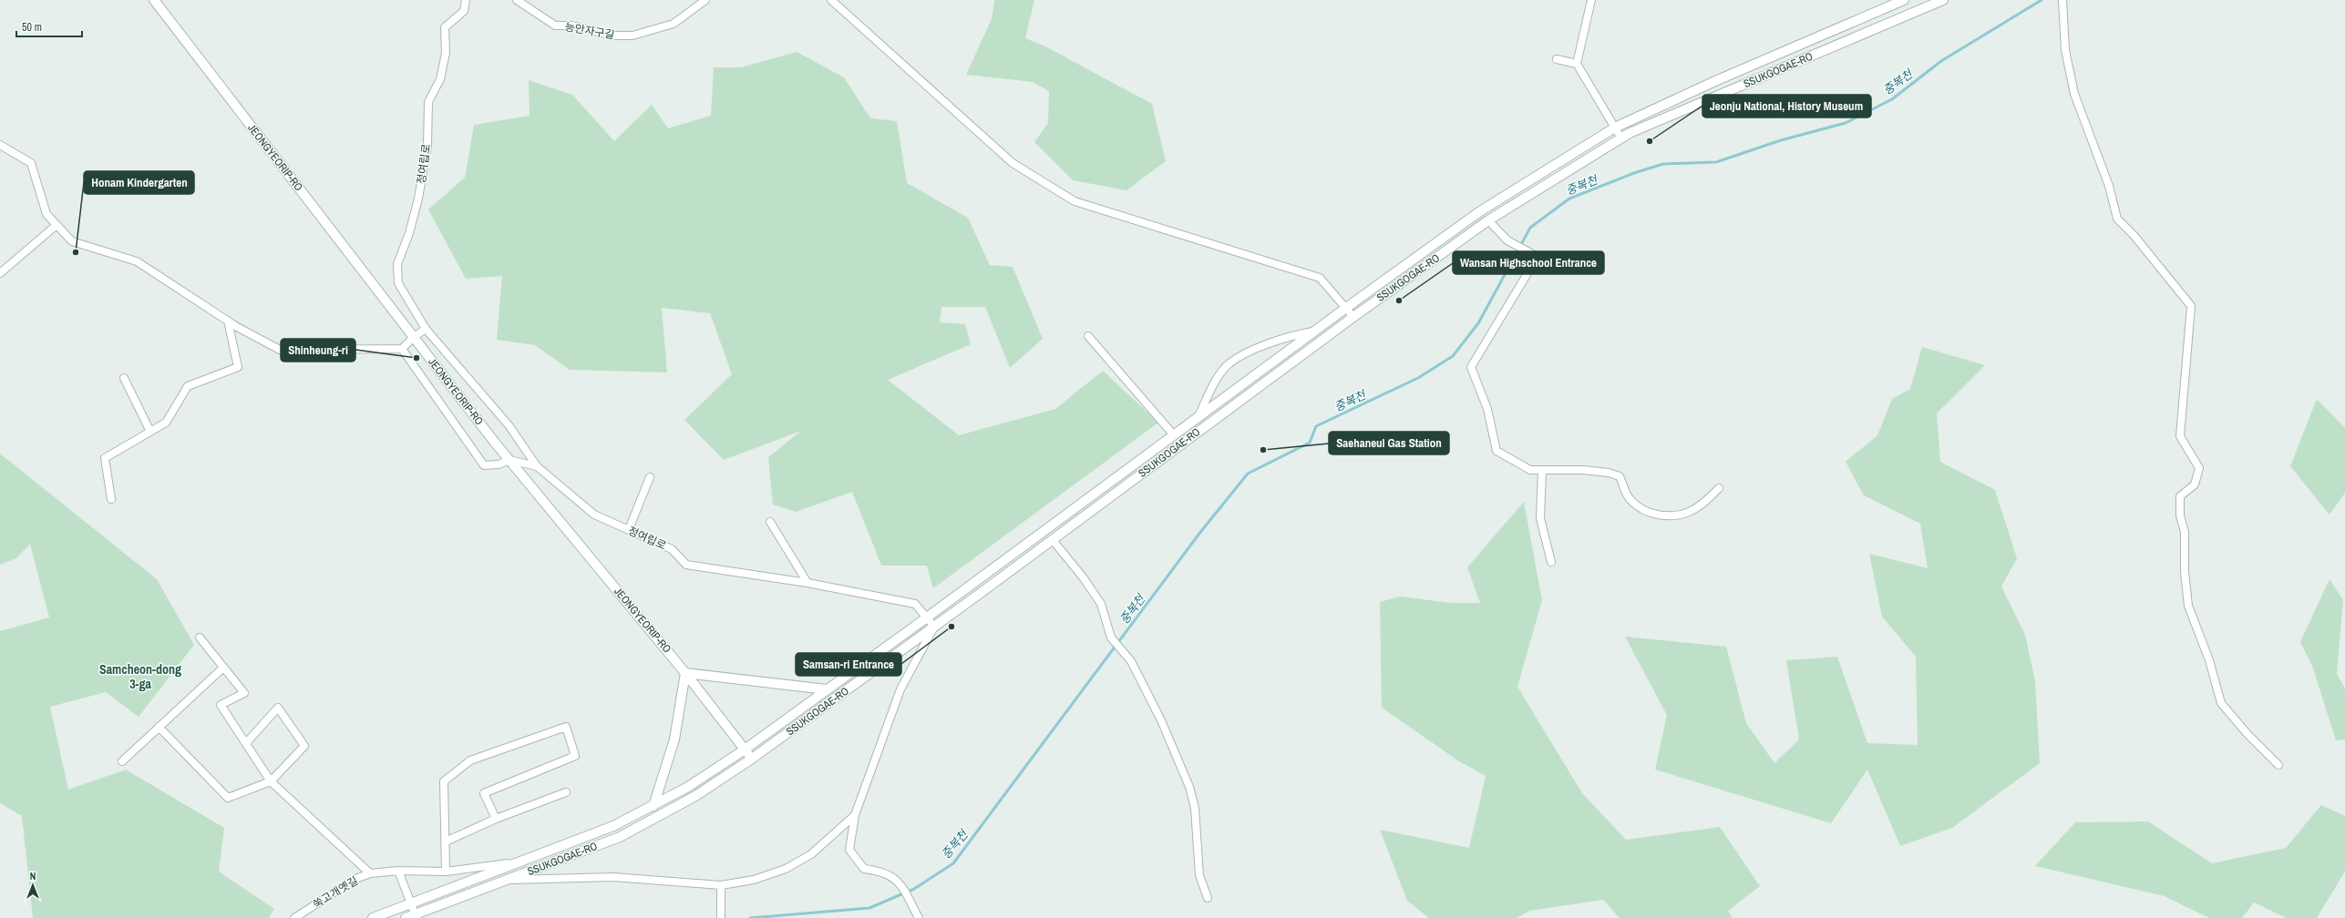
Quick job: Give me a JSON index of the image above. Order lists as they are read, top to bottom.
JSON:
{
  "streets": {
    "street": [
      "능안자구길",
      "SSUKGOGAE-RO",
      "JEONGYEORIP-RO",
      "정여립로",
      "쑥고개옛길"
    ]
  },
  "crossings": [
    ["SSUKGOGAE-RO", "JEONGYEORIP-RO"],
    ["SSUKGOGAE-RO", "정여립로"],
    ["SSUKGOGAE-RO", "쑥고개옛길"]
  ],
  "districts": ["Samcheon-dong 3-ga"],
  "water": ["중복천"],
  "places": [
    "Jeonju National, History Museum",
    "Honam Kindergarten",
    "Wansan Highschool Entrance",
    "Shinheung-ri",
    "Saehaneul Gas Station",
    "Samsan-ri Entrance"
  ],
  "scale_bar": "50 m",
  "north": "top"
}
